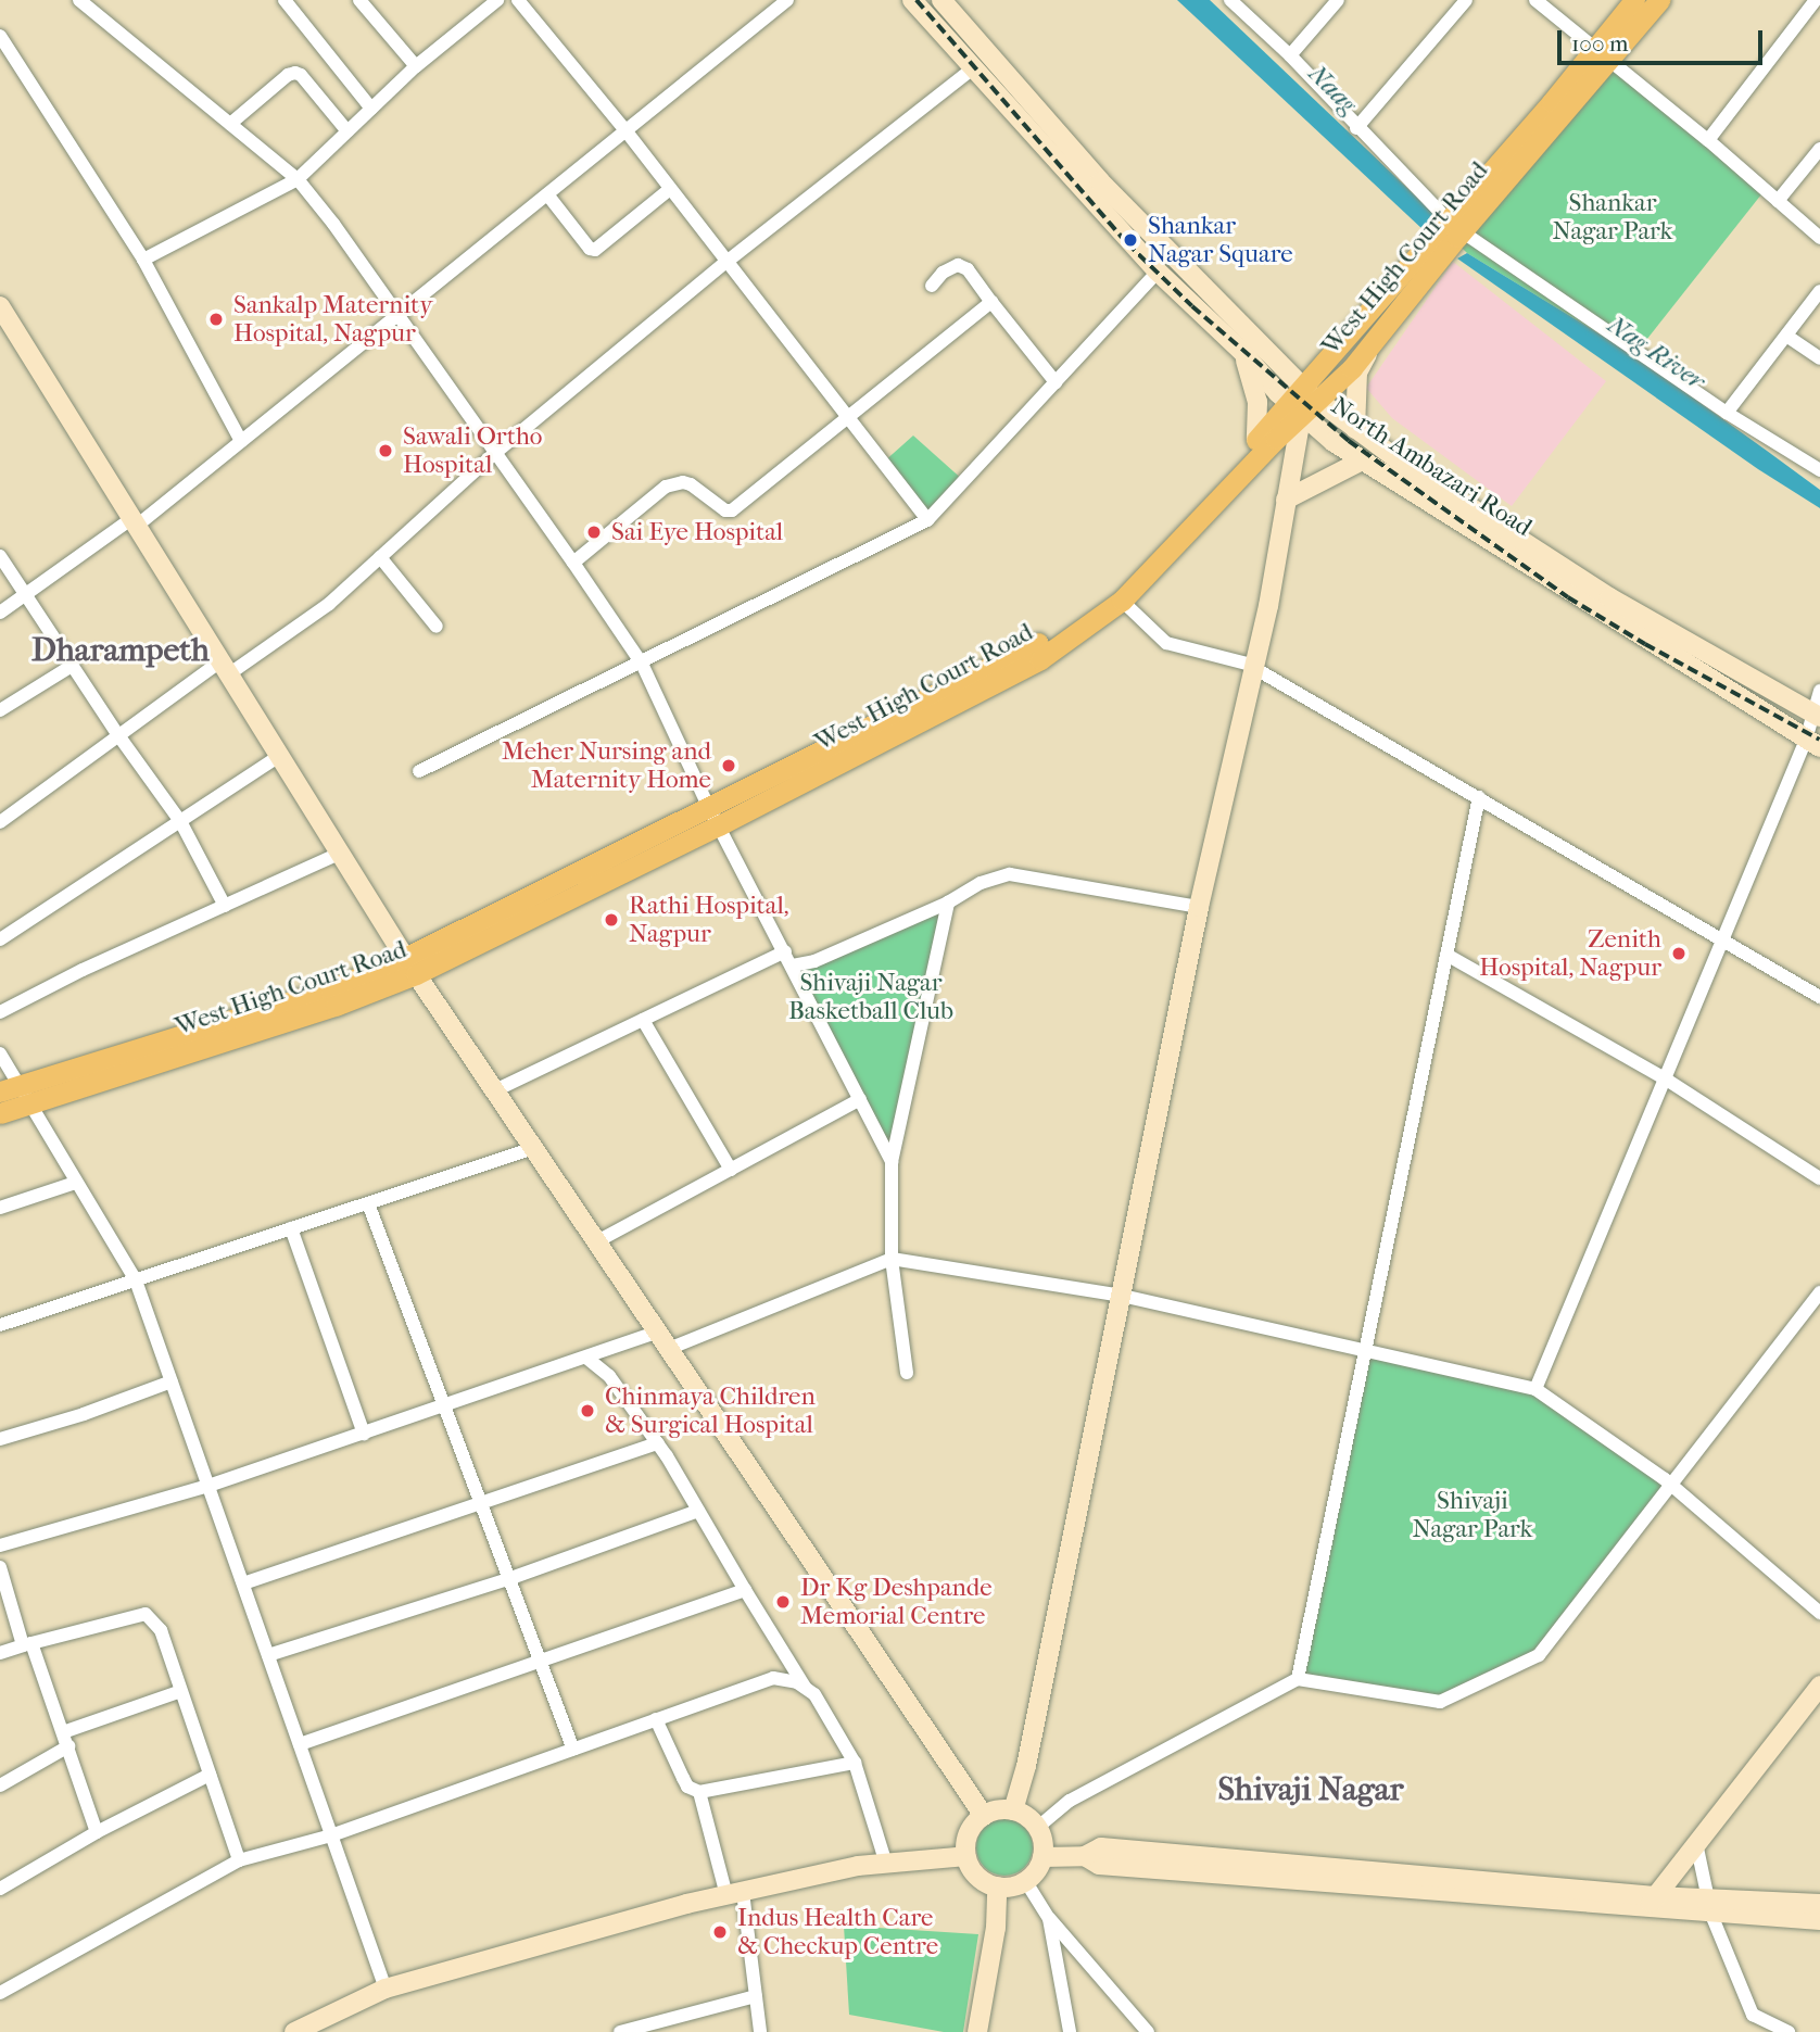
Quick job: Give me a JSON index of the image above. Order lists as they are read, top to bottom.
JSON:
{
  "streets": {
    "main road": ["West High Court Road"],
    "street": ["North Ambazari Road"]
  },
  "crossings": [
    ["West High Court Road", "North Ambazari Road"]
  ],
  "districts": ["Dharampeth", "Shivaji Nagar"],
  "water": ["Naag", "Nag River"],
  "parks": ["Shankar Nagar Park", "Shivaji Nagar Basketball Club", "Shivaji Nagar Park"],
  "places": [
    "Shankar Nagar Square",
    "Sankalp Maternity Hospital, Nagpur",
    "Sawali Ortho Hospital",
    "Sai Eye Hospital",
    "Meher Nursing and Maternity Home",
    "Rathi Hospital, Nagpur",
    "Zenith Hospital, Nagpur",
    "Chinmaya Children & Surgical Hospital",
    "Dr Kg Deshpande Memorial Centre",
    "Indus Health Care & Checkup Centre"
  ],
  "scale_bar": "100 m"
}
